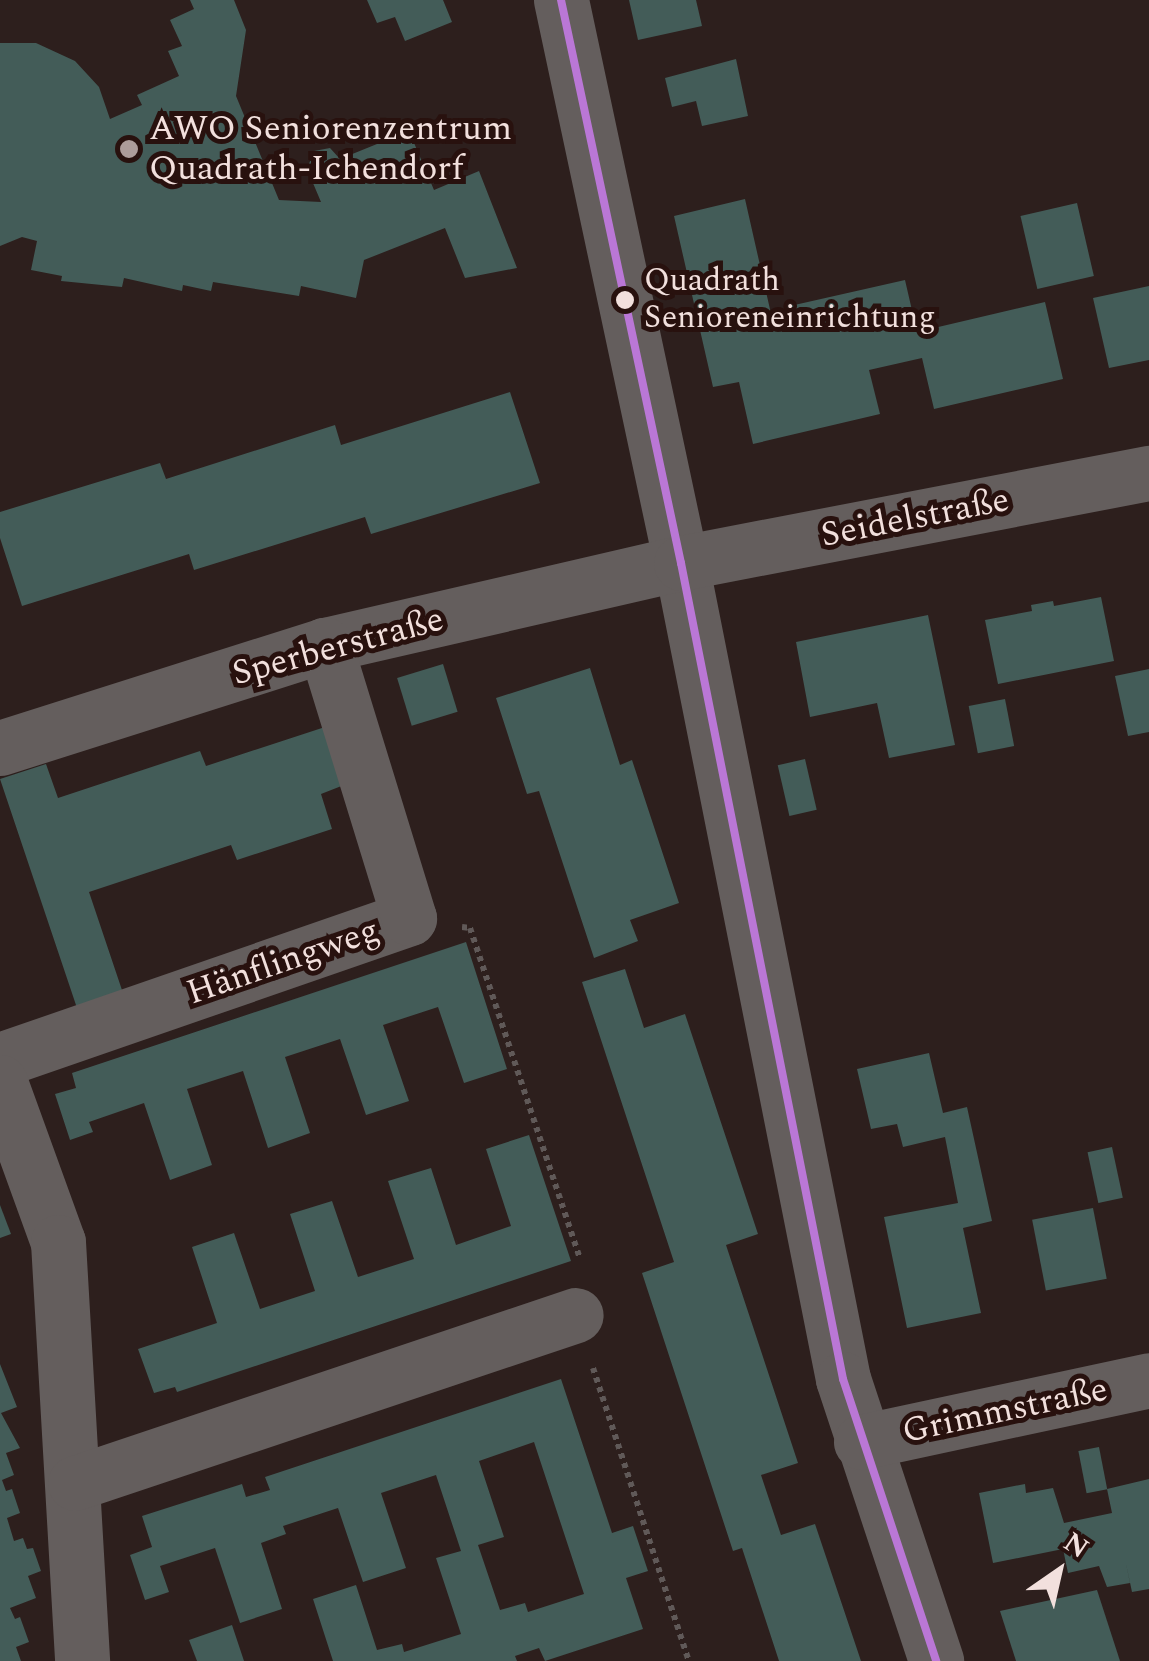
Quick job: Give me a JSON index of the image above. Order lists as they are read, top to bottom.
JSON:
{
  "streets": {
    "street": [
      "Seidelstraße",
      "Sperberstraße",
      "Hänflingweg",
      "Grimmstraße"
    ]
  },
  "crossings": [
    ["Seidelstraße", "Sperberstraße"],
    ["Sperberstraße", "Hänflingweg"]
  ],
  "places": ["AWO Seniorenzentrum Quadrath-Ichendorf", "Quadrath Senioreneinrichtung"],
  "north": "top right"
}
